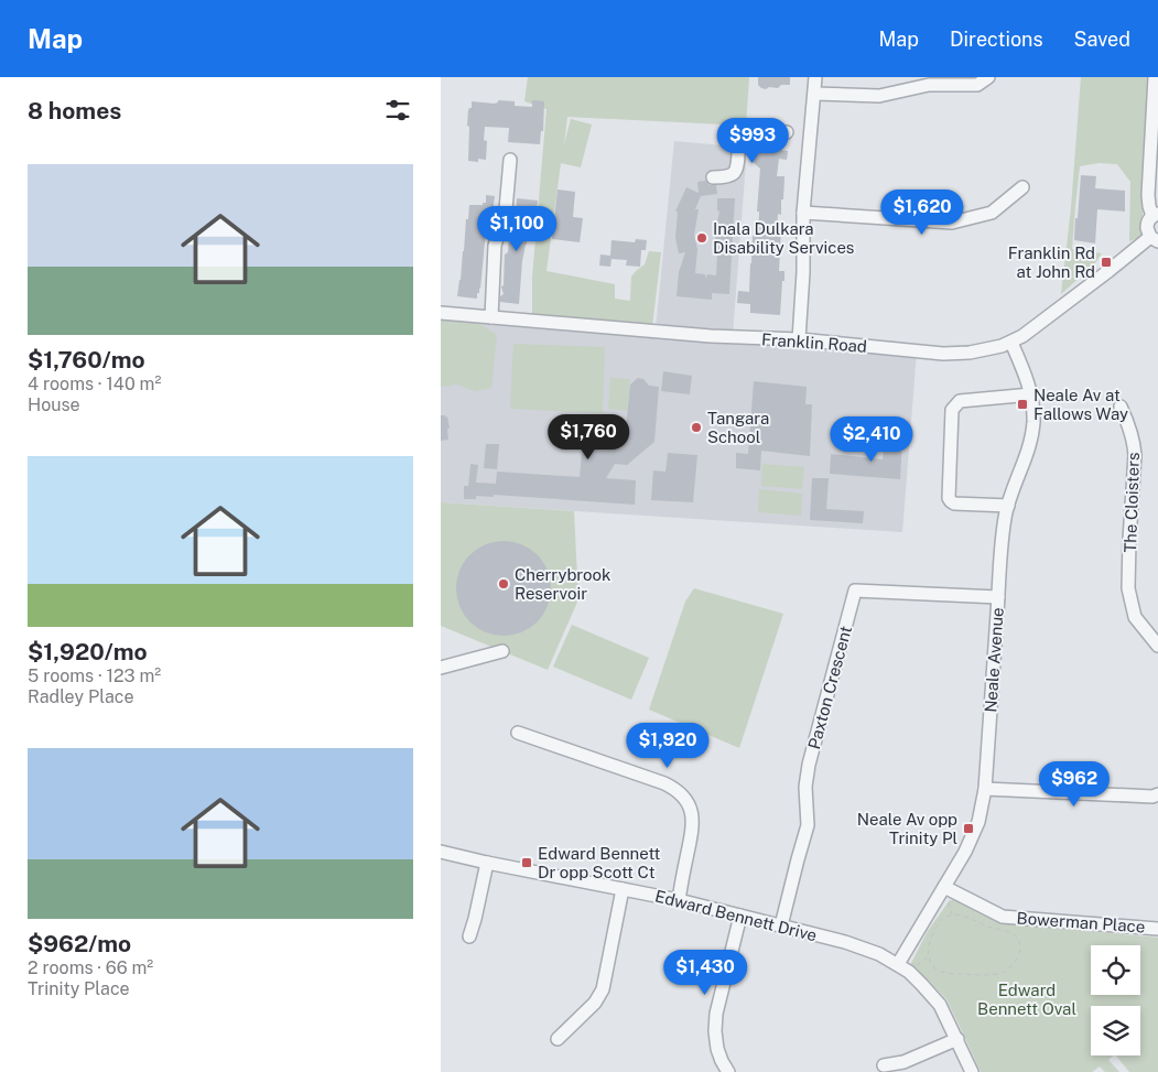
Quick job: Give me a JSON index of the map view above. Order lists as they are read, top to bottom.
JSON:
{
  "streets": {
    "street": [
      "Franklin Road",
      "The Cloisters",
      "Neale Avenue",
      "Paxton Crescent",
      "Edward Bennett Drive",
      "Bowerman Place"
    ]
  },
  "crossings": [
    ["Franklin Road", "Neale Avenue"],
    ["Neale Avenue", "Paxton Crescent"],
    ["Neale Avenue", "Edward Bennett Drive"],
    ["Neale Avenue", "Bowerman Place"],
    ["Paxton Crescent", "Edward Bennett Drive"]
  ],
  "parks": ["Edward Bennett Oval"],
  "places": {
    "other": ["Inala Dulkara Disability Services", "Tangara School", "Cherrybrook Reservoir"],
    "transit": [
      "Franklin Rd at John Rd",
      "Neale Av at Fallows Way",
      "Neale Av opp Trinity Pl",
      "Edward Bennett Dr opp Scott Ct"
    ]
  },
  "page": {
    "header": "Map",
    "nav": ["Map", "Directions", "Saved"],
    "heading": "8 homes",
    "price": [
      "$993",
      "$1,620",
      "$1,100",
      "$1,760",
      "$2,410",
      "$1,920",
      "$962",
      "$1,430"
    ],
    "list": [
      {
        "name": "$1,760/mo",
        "note": "4 rooms · 140 m² · House"
      },
      {
        "name": "$1,920/mo",
        "note": "5 rooms · 123 m² · Radley Place"
      },
      {
        "name": "$962/mo",
        "note": "2 rooms · 66 m² · Trinity Place"
      }
    ]
  }
}
